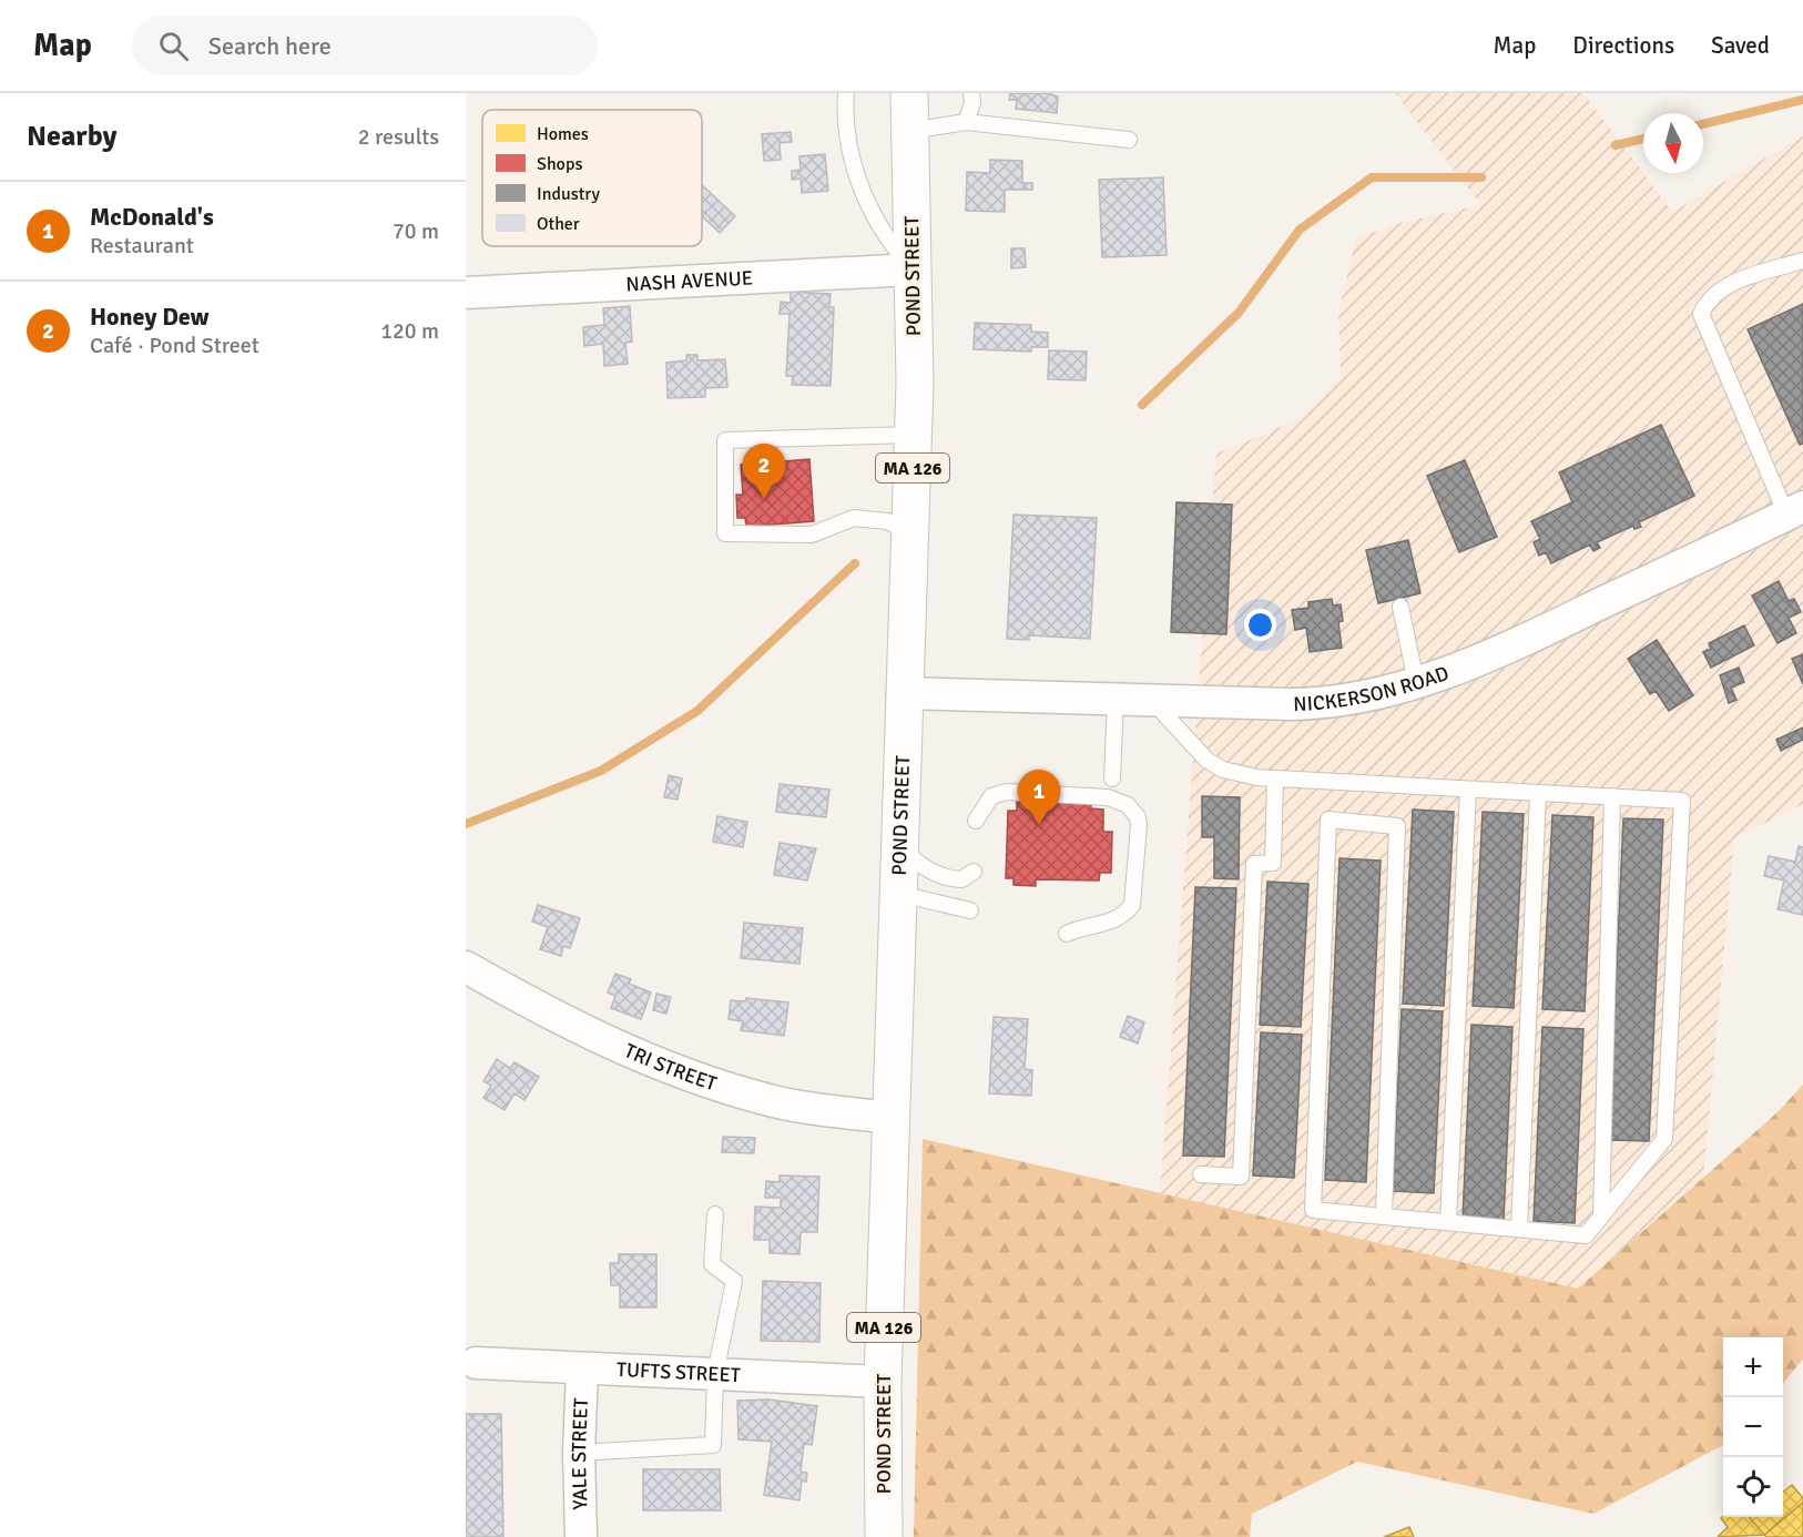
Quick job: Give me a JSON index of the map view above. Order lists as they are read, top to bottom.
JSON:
{
  "streets": {
    "main road": ["POND STREET", "MA 126"],
    "street": [
      "NASH AVENUE",
      "NICKERSON ROAD",
      "TRI STREET",
      "TUFTS STREET",
      "YALE STREET"
    ]
  },
  "crossings": [
    ["POND STREET", "NASH AVENUE"],
    ["POND STREET", "NICKERSON ROAD"],
    ["POND STREET", "TRI STREET"],
    ["POND STREET", "TUFTS STREET"],
    ["TUFTS STREET", "YALE STREET"]
  ],
  "legend": [
    "Homes",
    "Shops",
    "Industry",
    "Other"
  ],
  "north": "bottom",
  "page": {
    "header": "Map",
    "search": "Search here",
    "nav": ["Map", "Directions", "Saved"],
    "heading": ["Nearby", "2 results"],
    "list": [
      {
        "mark": "1",
        "name": "McDonald's",
        "note": "Restaurant",
        "value": "70 m"
      },
      {
        "mark": "2",
        "name": "Honey Dew",
        "note": "Café · Pond Street",
        "value": "120 m"
      }
    ],
    "pins": ["2", "1"],
    "map_buttons": ["+", "−"]
  }
}
